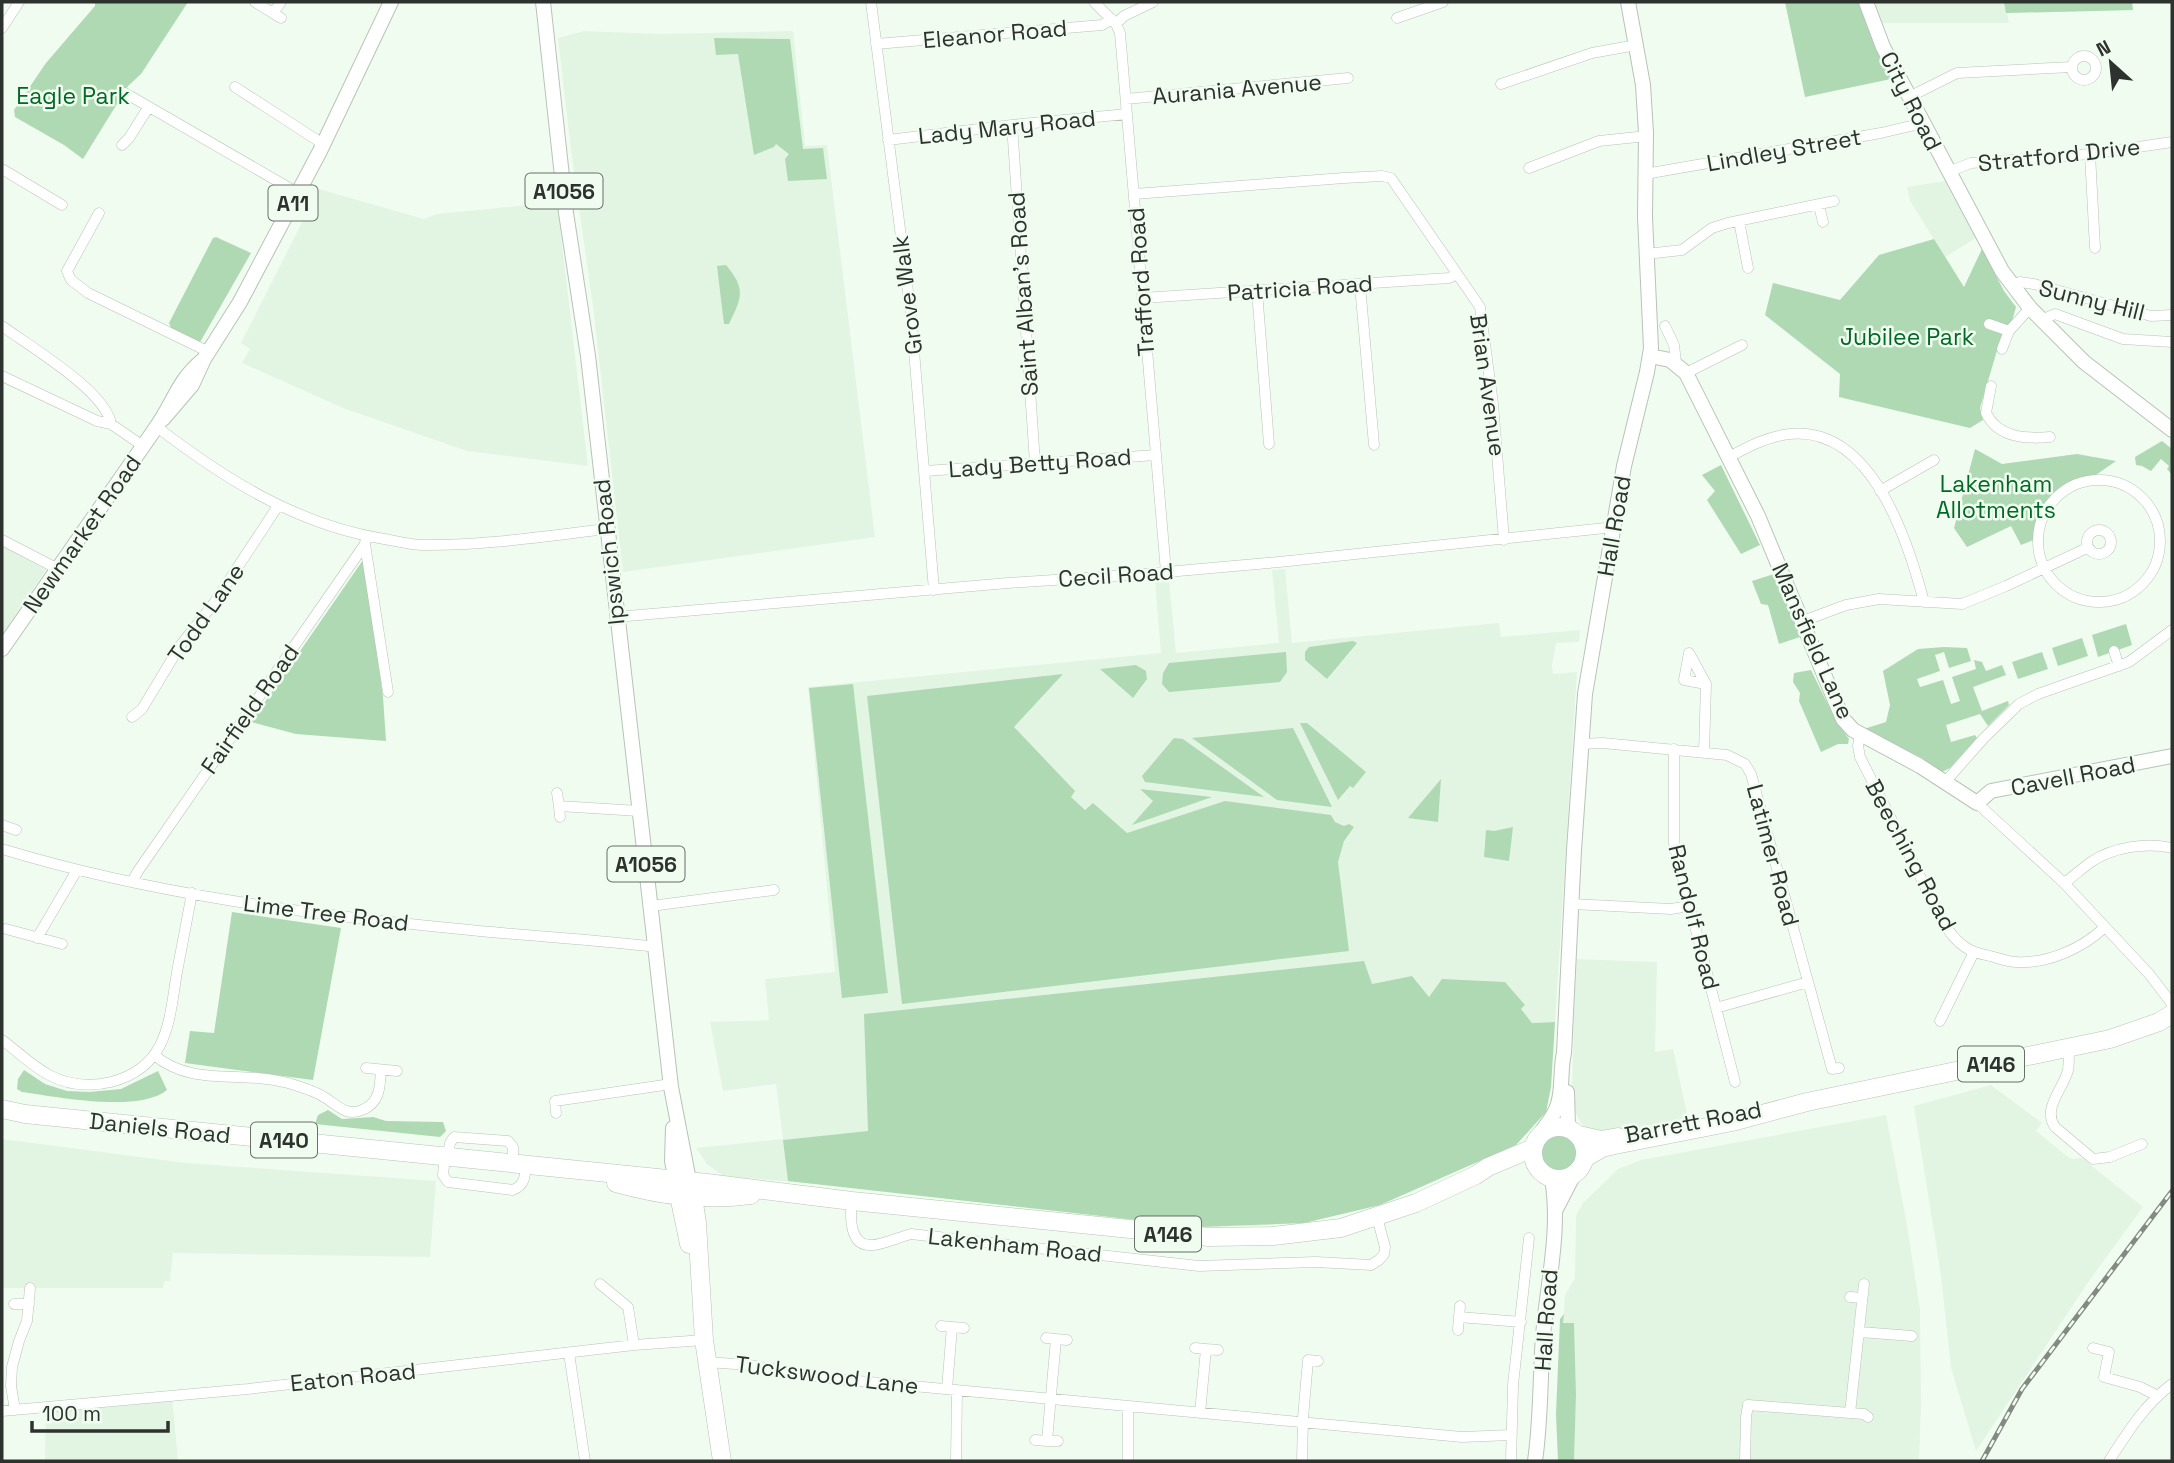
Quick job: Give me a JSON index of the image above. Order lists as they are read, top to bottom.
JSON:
{
  "streets": {
    "highway": [
      "Hall Road",
      "Ipswich Road",
      "A146",
      "Barrett Road",
      "Daniels Road",
      "A140",
      "Lakenham Road"
    ],
    "street": [
      "Eleanor Road",
      "Aurania Avenue",
      "City Road",
      "Lady Mary Road",
      "Lindley Street",
      "Stratford Drive",
      "A1056",
      "A11",
      "Trafford Road",
      "Patricia Road",
      "Saint Alban's Road",
      "Grove Walk",
      "Sunny Hill",
      "Brian Avenue",
      "Lady Betty Road",
      "Newmarket Road",
      "Cecil Road",
      "Todd Lane",
      "Mansfield Lane",
      "Fairfield Road",
      "Cavell Road",
      "Latimer Road",
      "Beeching Road",
      "Lime Tree Road",
      "Randolf Road",
      "Tuckswood Lane",
      "Eaton Road"
    ]
  },
  "crossings": [
    ["Eleanor Road", "Trafford Road"],
    ["Eleanor Road", "Grove Walk"],
    ["Aurania Avenue", "Trafford Road"],
    ["City Road", "Lindley Street"],
    ["City Road", "Stratford Drive"],
    ["City Road", "Sunny Hill"],
    ["Lady Mary Road", "Trafford Road"],
    ["Lady Mary Road", "Saint Alban's Road"],
    ["Lady Mary Road", "Grove Walk"],
    ["Lindley Street", "Hall Road"],
    ["Trafford Road", "Patricia Road"],
    ["Trafford Road", "Brian Avenue"],
    ["Trafford Road", "Lady Betty Road"],
    ["Trafford Road", "Cecil Road"],
    ["Patricia Road", "Brian Avenue"],
    ["Saint Alban's Road", "Lady Betty Road"],
    ["Grove Walk", "Lady Betty Road"],
    ["Grove Walk", "Cecil Road"],
    ["Brian Avenue", "Cecil Road"],
    ["Hall Road", "Cecil Road"],
    ["Hall Road", "Latimer Road"],
    ["Hall Road", "A146"],
    ["Hall Road", "Barrett Road"],
    ["Hall Road", "Lakenham Road"],
    ["Hall Road", "Tuckswood Lane"],
    ["Ipswich Road", "Cecil Road"],
    ["Ipswich Road", "Lime Tree Road"],
    ["Ipswich Road", "Daniels Road"],
    ["Ipswich Road", "Lakenham Road"],
    ["Ipswich Road", "Tuckswood Lane"],
    ["Ipswich Road", "Eaton Road"],
    ["Mansfield Lane", "Cavell Road"],
    ["Mansfield Lane", "Beeching Road"],
    ["Fairfield Road", "Lime Tree Road"],
    ["Latimer Road", "Randolf Road"],
    ["A146", "Barrett Road"],
    ["A146", "Lakenham Road"],
    ["Barrett Road", "Lakenham Road"],
    ["Daniels Road", "Lakenham Road"]
  ],
  "parks": ["Eagle Park", "Jubilee Park", "Lakenham Allotments"],
  "scale_bar": "100 m",
  "north": "top left"
}
